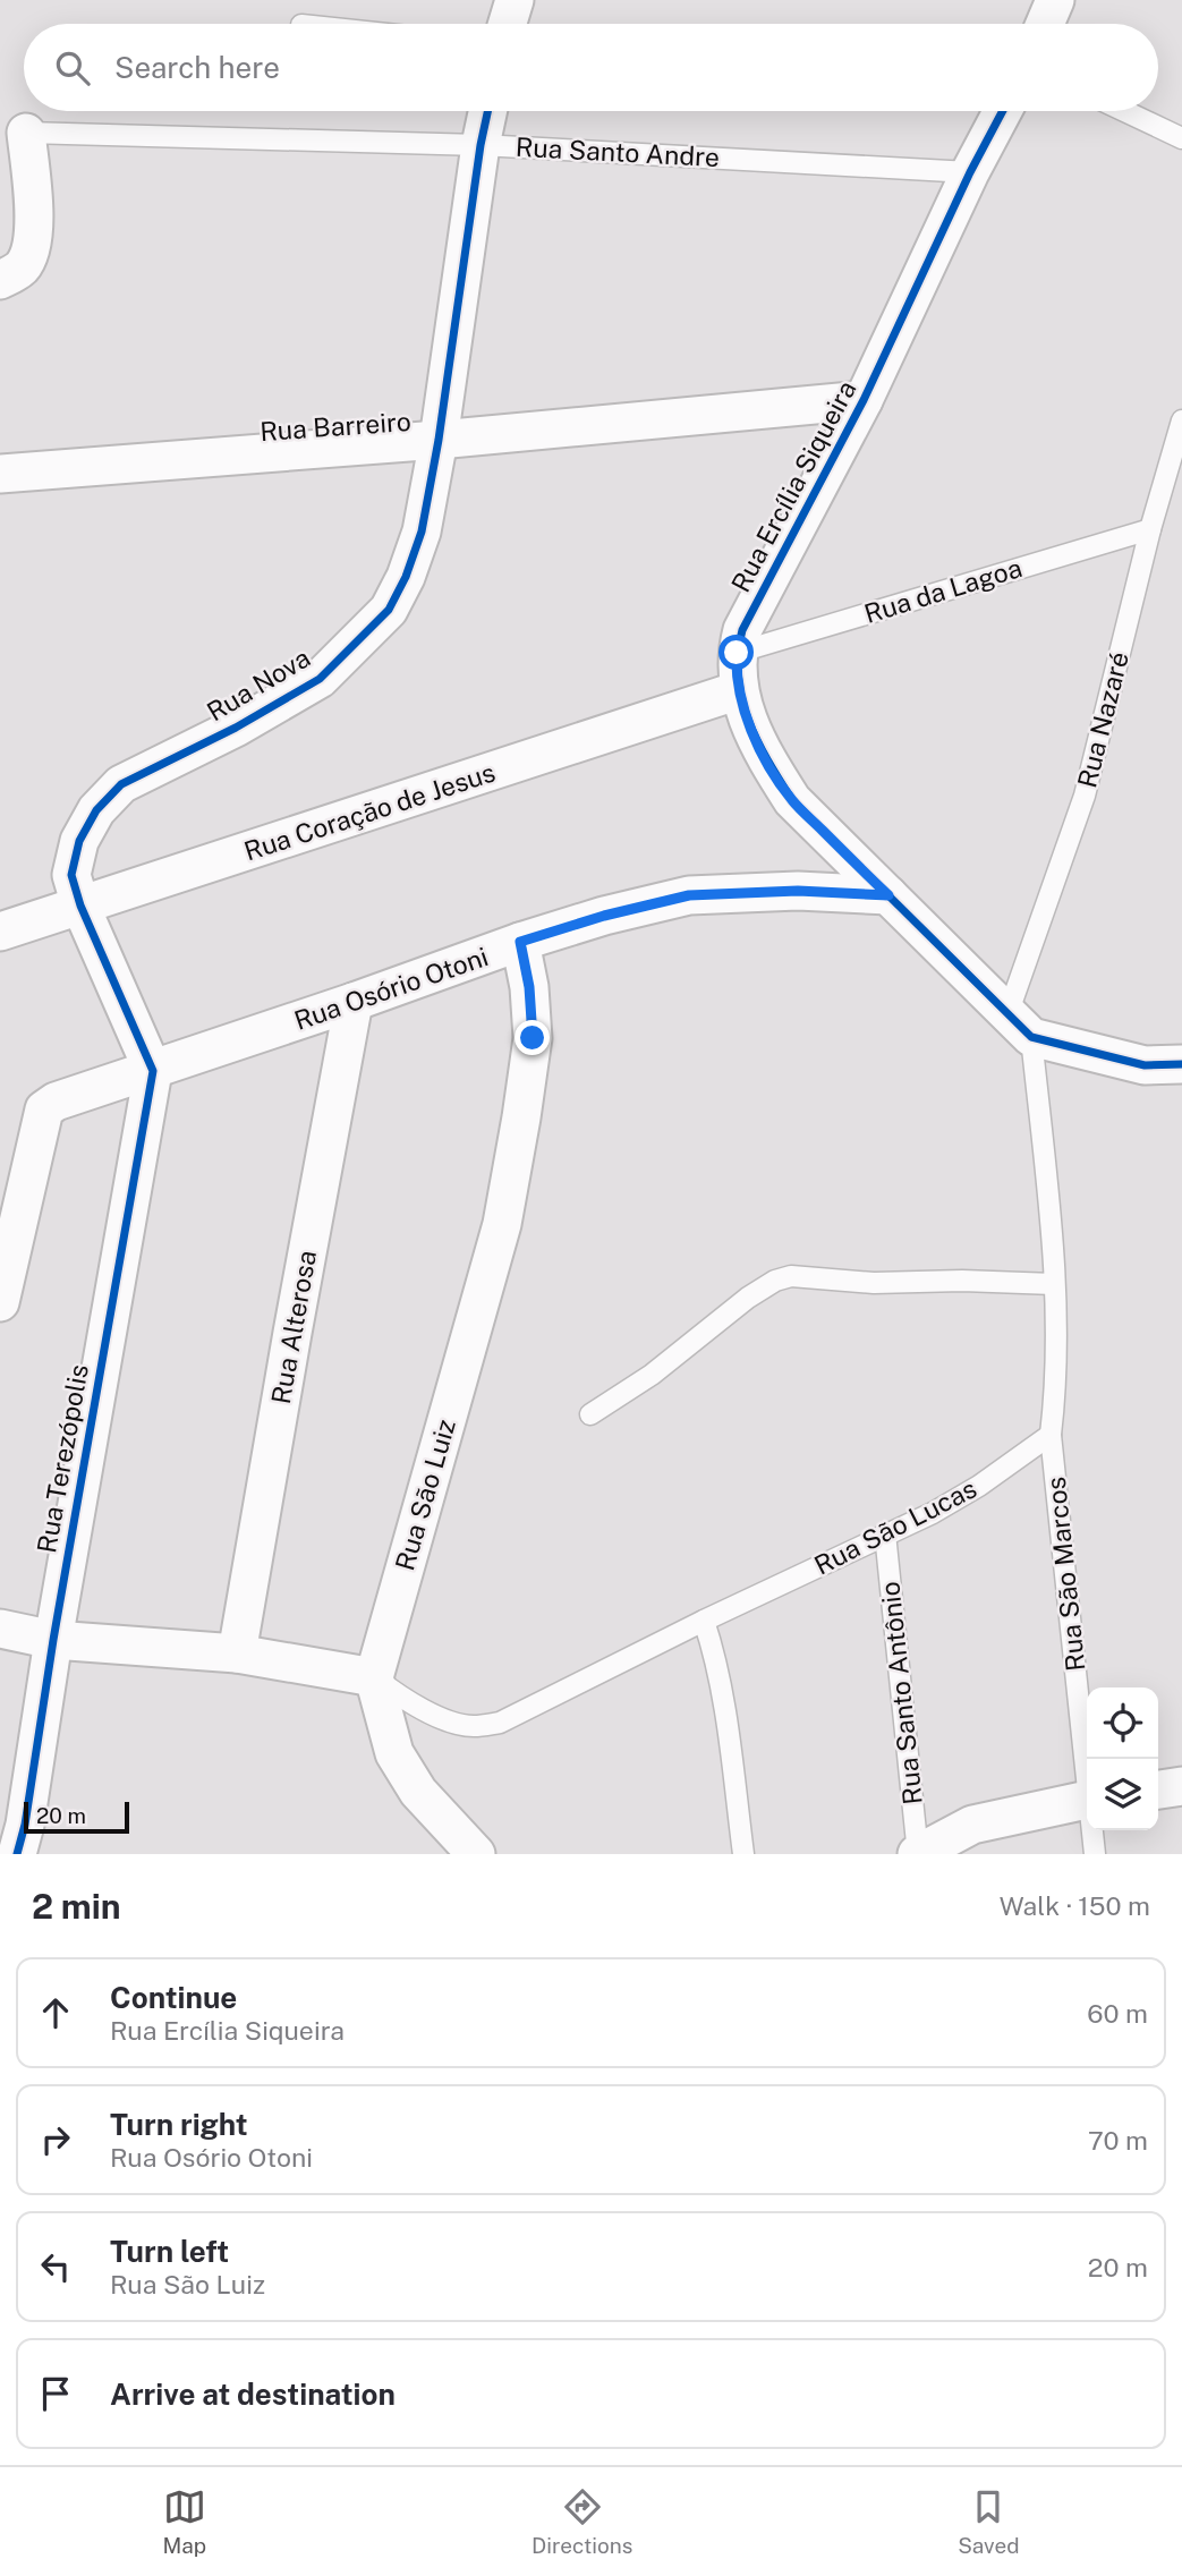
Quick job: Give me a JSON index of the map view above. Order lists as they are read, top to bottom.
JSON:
{
  "streets": {
    "street": [
      "Rua Barreiro",
      "Rua Ercília Siqueira",
      "Rua Nova",
      "Rua Coração de Jesus",
      "Rua Osório Otoni",
      "Rua Alterosa",
      "Rua Terezópolis",
      "Rua São Luiz"
    ],
    "lane": [
      "Rua Santo Andre",
      "Rua da Lagoa",
      "Rua Nazaré",
      "Rua São Lucas",
      "Rua São Marcos",
      "Rua Santo Antônio"
    ]
  },
  "crossings": [
    ["Rua Santo Andre", "Rua Ercília Siqueira"],
    ["Rua Santo Andre", "Rua Nova"],
    ["Rua Barreiro", "Rua Ercília Siqueira"],
    ["Rua Barreiro", "Rua Nova"],
    ["Rua Ercília Siqueira", "Rua da Lagoa"],
    ["Rua Ercília Siqueira", "Rua Nazaré"],
    ["Rua Ercília Siqueira", "Rua Coração de Jesus"],
    ["Rua Ercília Siqueira", "Rua Osório Otoni"],
    ["Rua da Lagoa", "Rua Nazaré"],
    ["Rua Nova", "Rua Coração de Jesus"],
    ["Rua Nova", "Rua Osório Otoni"],
    ["Rua Nova", "Rua Terezópolis"],
    ["Rua Osório Otoni", "Rua Alterosa"],
    ["Rua Osório Otoni", "Rua Terezópolis"],
    ["Rua Osório Otoni", "Rua São Luiz"],
    ["Rua São Luiz", "Rua São Lucas"],
    ["Rua São Lucas", "Rua São Marcos"],
    ["Rua São Lucas", "Rua Santo Antônio"]
  ],
  "scale_bar": "20 m",
  "page": {
    "search": "Search here",
    "scale": "20 m",
    "heading": ["2 min", "Walk · 150 m"],
    "list": [
      ["Continue", "Rua Ercília Siqueira", "60 m"],
      ["Turn right", "Rua Osório Otoni", "70 m"],
      ["Turn left", "Rua São Luiz", "20 m"],
      "Arrive at destination"
    ],
    "nav": ["Map", "Directions", "Saved"]
  }
}
